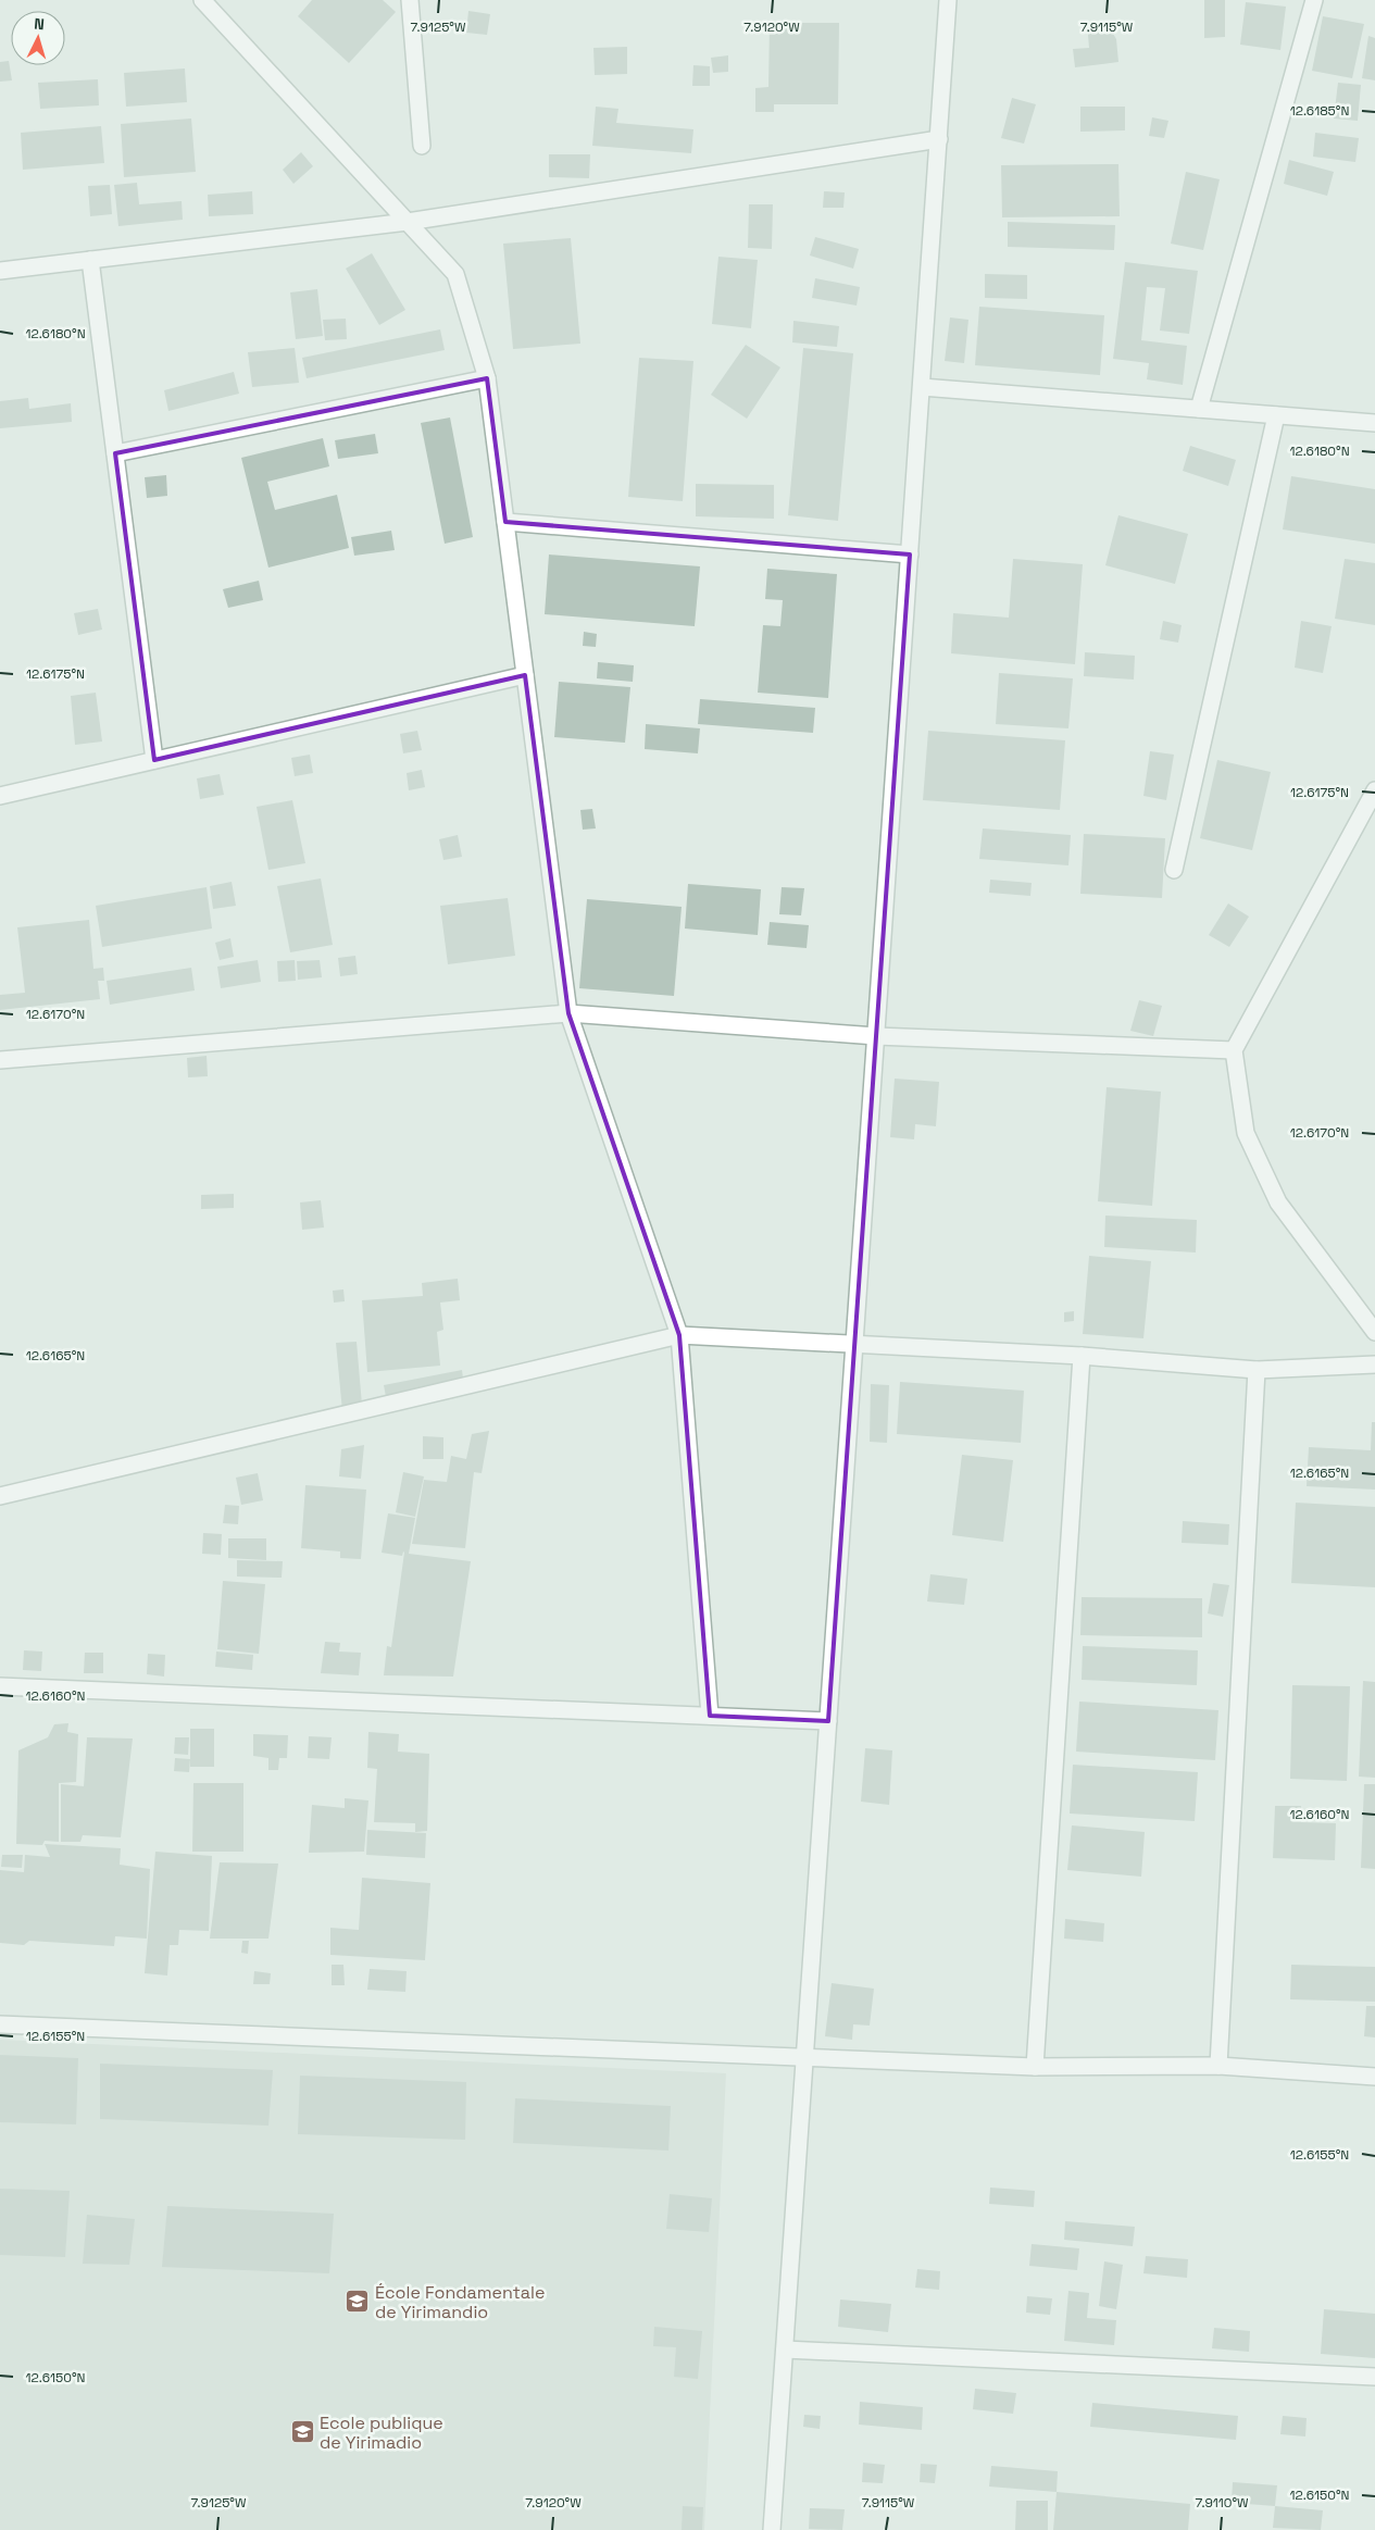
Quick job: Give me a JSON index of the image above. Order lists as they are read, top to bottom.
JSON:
{
  "places": {
    "school or university": ["École Fondamentale de Yirimandio", "Ecole publique de Yirimadio"]
  },
  "north": "top",
  "coordinates": [
    "7.9125°W",
    "7.9120°W",
    "7.9115°W",
    "12.6185°N",
    "12.6180°N",
    "12.6175°N",
    "12.6170°N",
    "12.6165°N",
    "12.6160°N",
    "12.6155°N",
    "12.6150°N",
    "7.9110°W"
  ]
}
